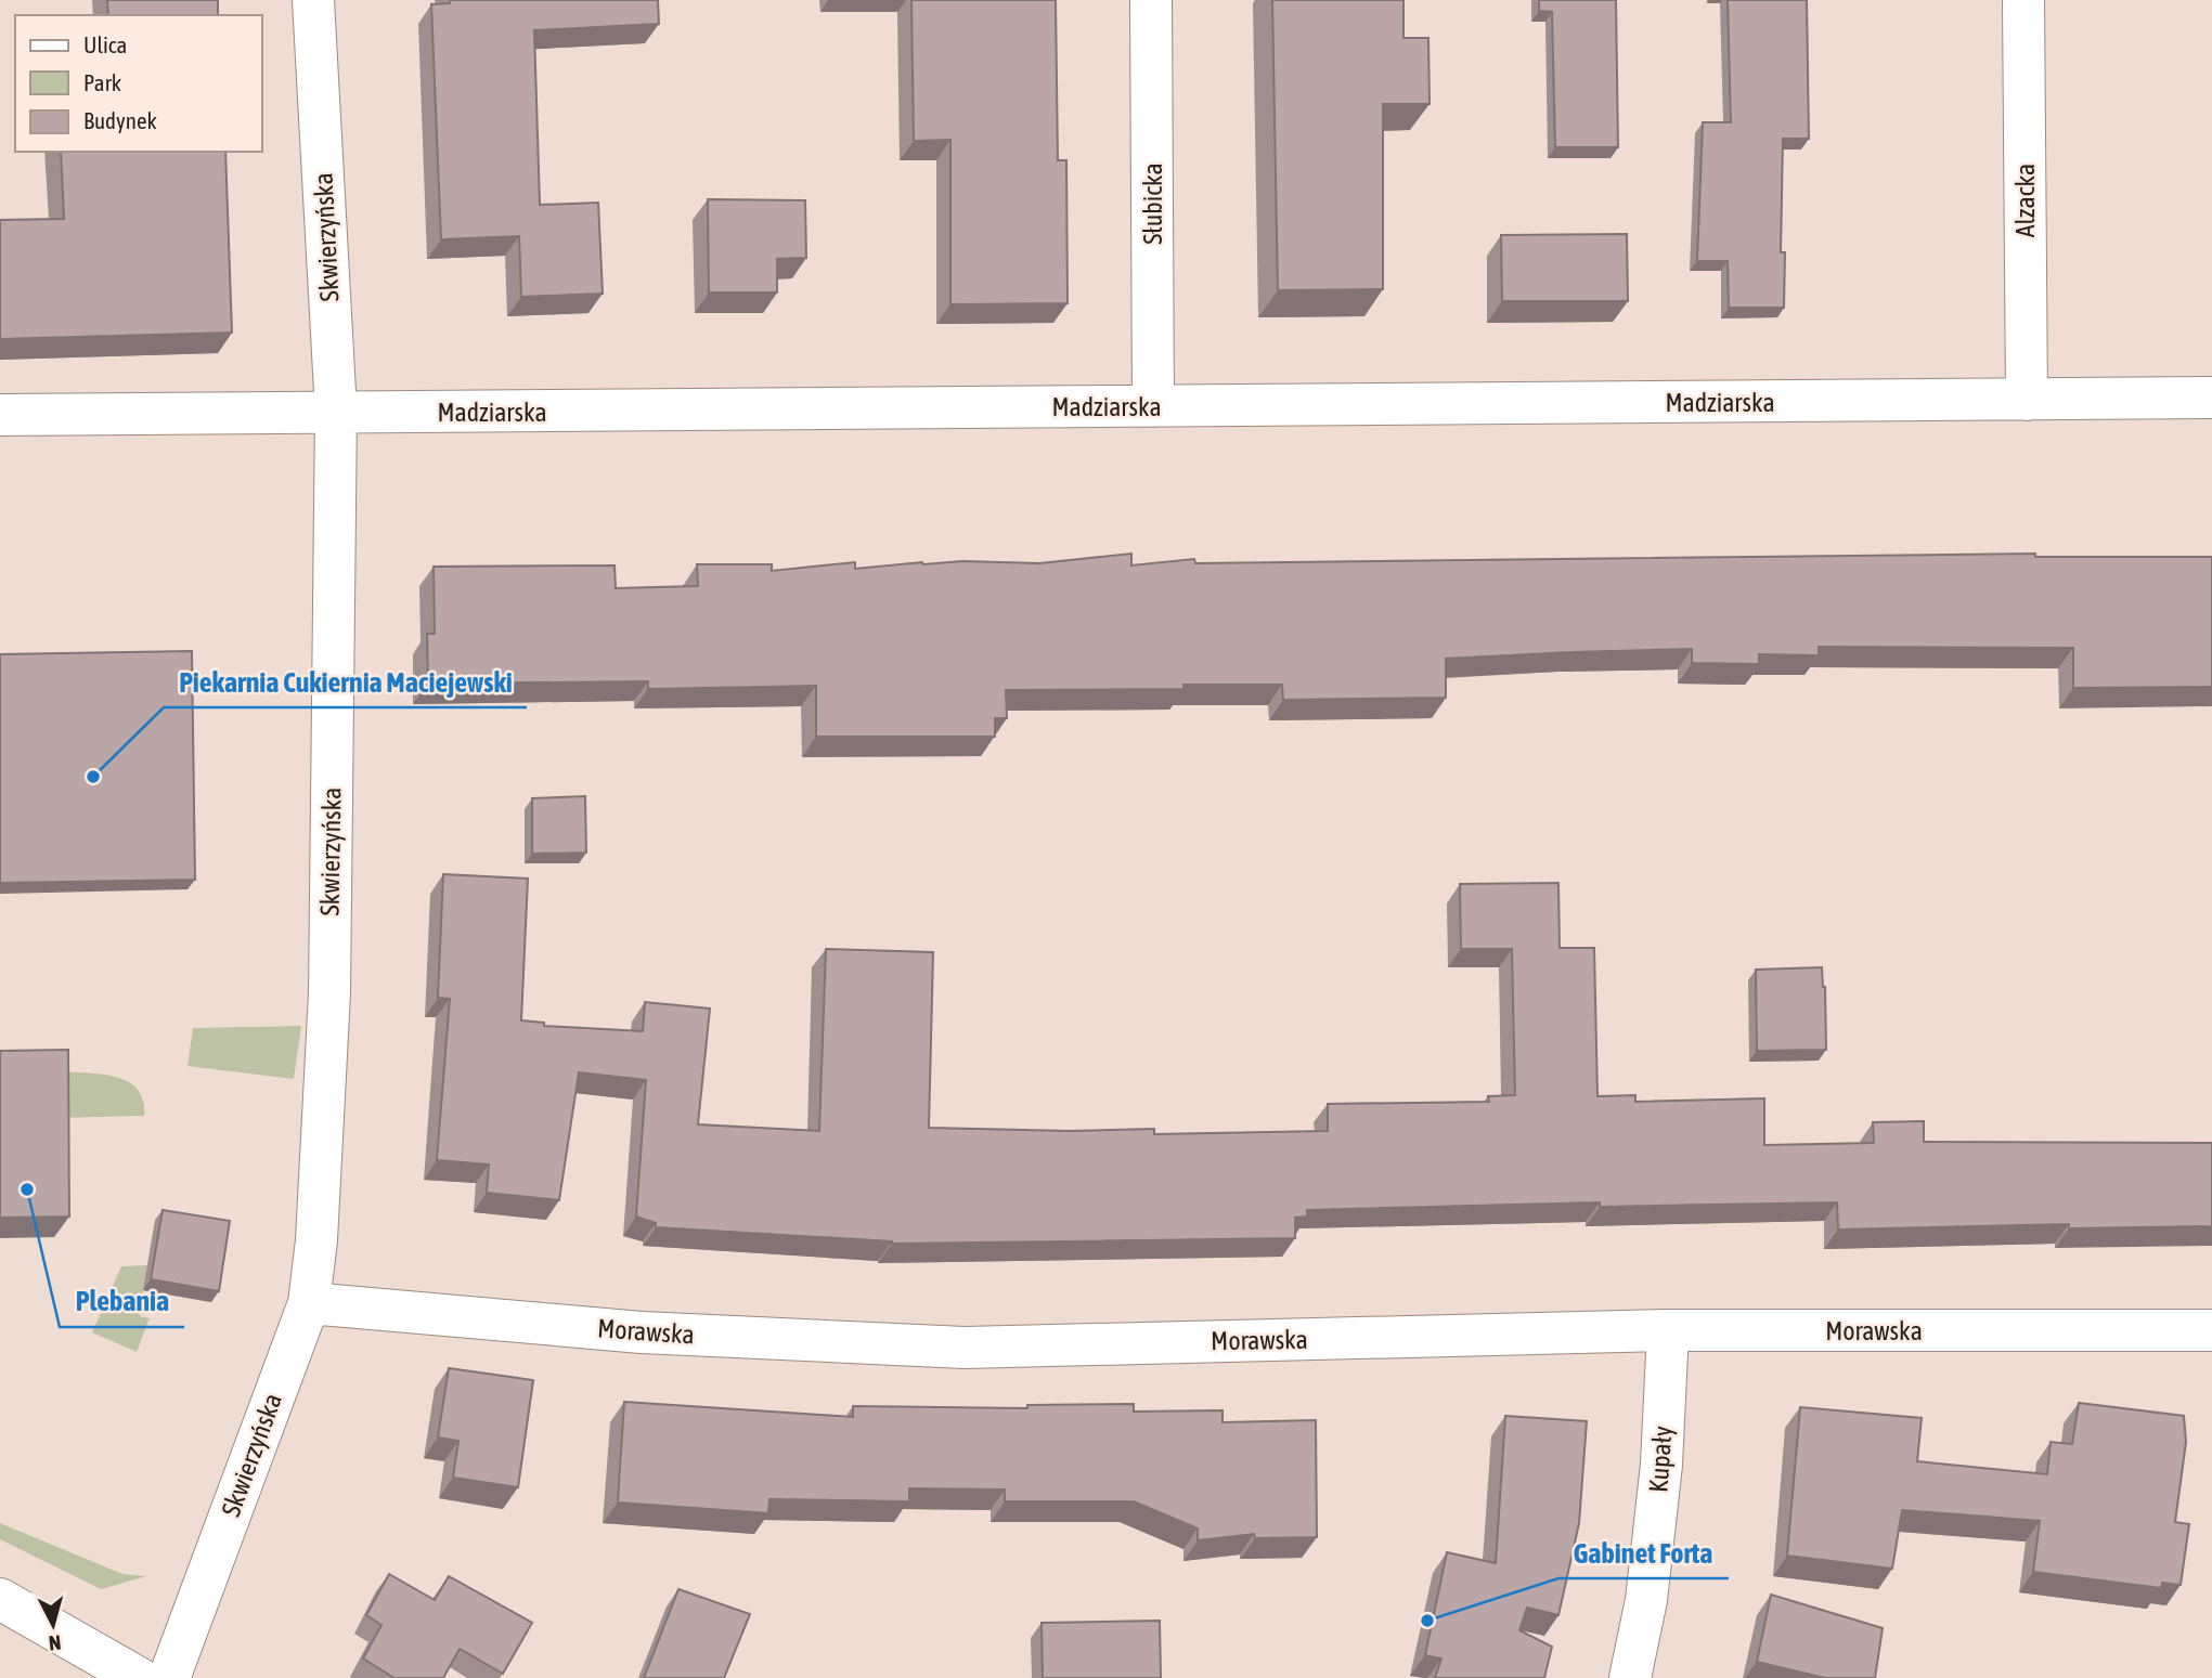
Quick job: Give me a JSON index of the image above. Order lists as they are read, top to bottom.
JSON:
{
  "streets": {
    "street": [
      "Alzacka",
      "Słubicka",
      "Skwierzyńska",
      "Madziarska",
      "Morawska",
      "Kupały"
    ]
  },
  "crossings": [
    ["Alzacka", "Madziarska"],
    ["Słubicka", "Madziarska"],
    ["Skwierzyńska", "Madziarska"],
    ["Skwierzyńska", "Morawska"],
    ["Morawska", "Kupały"]
  ],
  "places": ["Piekarnia Cukiernia Maciejewski", "Plebania", "Gabinet Forta"],
  "legend": ["Ulica", "Park", "Budynek"],
  "north": "bottom"
}
